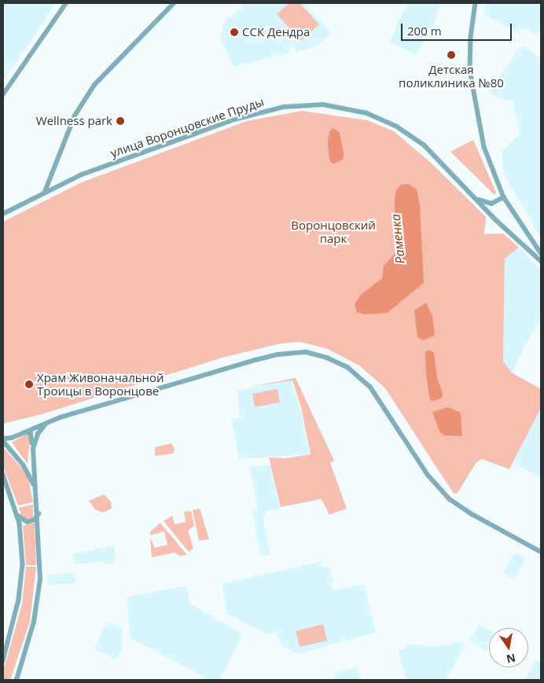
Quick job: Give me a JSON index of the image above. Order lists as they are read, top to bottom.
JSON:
{
  "streets": {
    "street": ["улица Воронцовские Пруды"]
  },
  "water": ["Раменка"],
  "parks": ["Воронцовский парк"],
  "places": [
    "ССК Дендра",
    "Детская поликлиника №80",
    "Wellness park",
    "Храм Живоначальной Троицы в Воронцове"
  ],
  "scale_bar": "200 m",
  "north": "bottom"
}
